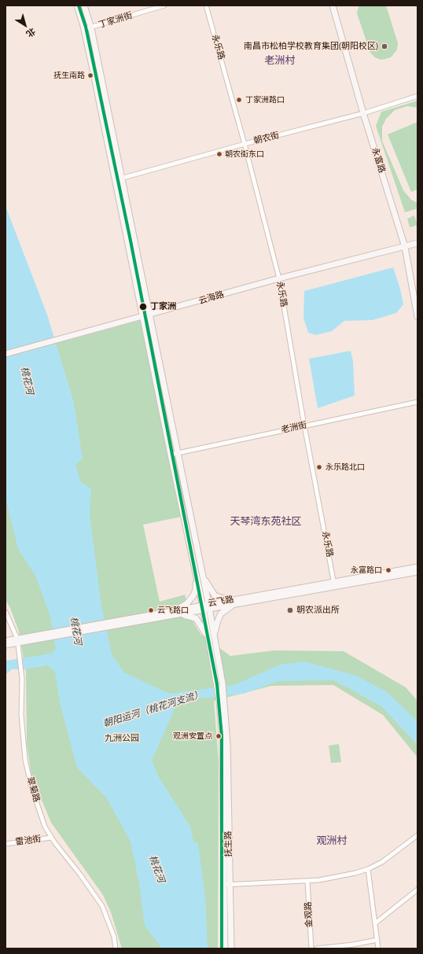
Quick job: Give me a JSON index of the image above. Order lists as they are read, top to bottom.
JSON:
{
  "streets": {
    "main road": [
      "永富路",
      "云海路",
      "云飞路",
      "抚生路"
    ],
    "street": [
      "丁家洲街",
      "永乐路",
      "朝农街",
      "老洲街",
      "翠菊路",
      "雷池街",
      "金观路"
    ]
  },
  "crossings": [
    ["永乐路", "朝农街"],
    ["永乐路", "云海路"],
    ["永乐路", "老洲街"],
    ["永乐路", "云飞路"],
    ["朝农街", "永富路"],
    ["永富路", "云海路"],
    ["云飞路", "翠菊路"],
    ["云飞路", "抚生路"],
    ["翠菊路", "雷池街"]
  ],
  "districts": ["老洲村", "天琴湾东苑社区", "观洲村"],
  "water": ["桃花河", "朝阳运河（桃花河支流）"],
  "parks": ["九洲公园"],
  "places": [
    "南昌市松柏学校教育集团(朝阳校区)",
    "抚生南路",
    "丁家洲路口",
    "朝农街东口",
    "丁家洲",
    "永乐路北口",
    "永富路口",
    "云飞路口",
    "朝农派出所",
    "观洲安置点"
  ],
  "north": "bottom right"
}
